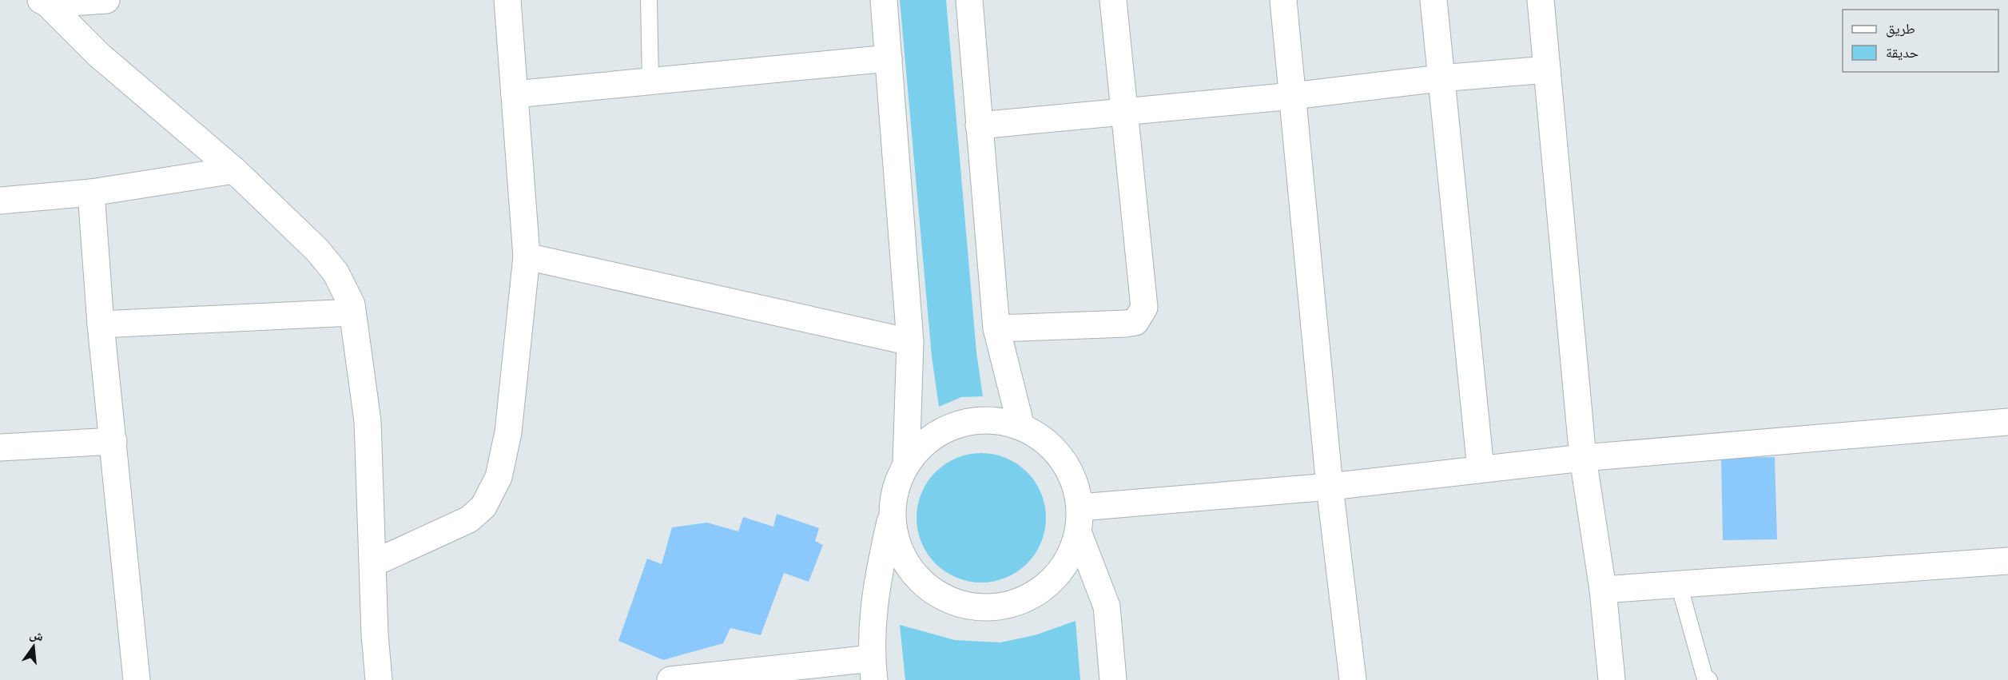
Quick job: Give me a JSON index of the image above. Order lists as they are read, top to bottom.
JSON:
{
  "legend": ["طريق", "حديقة"],
  "north": "top"
}
